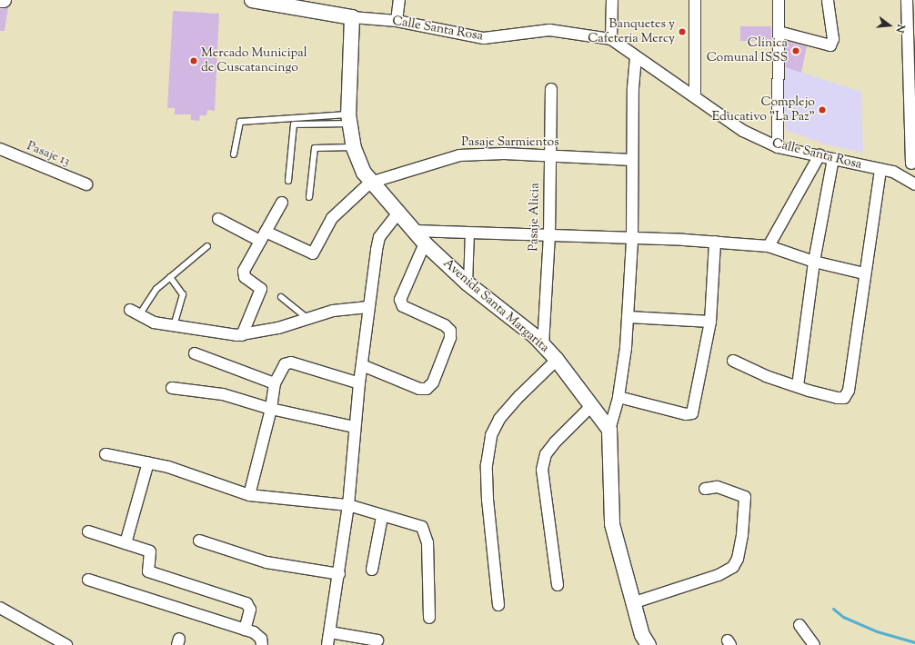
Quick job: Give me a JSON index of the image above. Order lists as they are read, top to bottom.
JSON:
{
  "streets": {
    "street": [
      "Calle Santa Rosa",
      "Pasaje Sarmientos",
      "Pasaje 13",
      "Pasaje Alicia",
      "Avenida Santa Margarita"
    ]
  },
  "crossings": [
    ["Calle Santa Rosa", "Avenida Santa Margarita"],
    ["Pasaje Sarmientos", "Pasaje Alicia"],
    ["Pasaje Sarmientos", "Avenida Santa Margarita"],
    ["Pasaje Alicia", "Avenida Santa Margarita"]
  ],
  "places": [
    "Banquetes y Cafetería Mercy",
    "Clínica Comunal ISSS",
    "Mercado Municipal de Cuscatancingo",
    "Complejo Educativo \"La Paz\""
  ],
  "north": "right"
}
